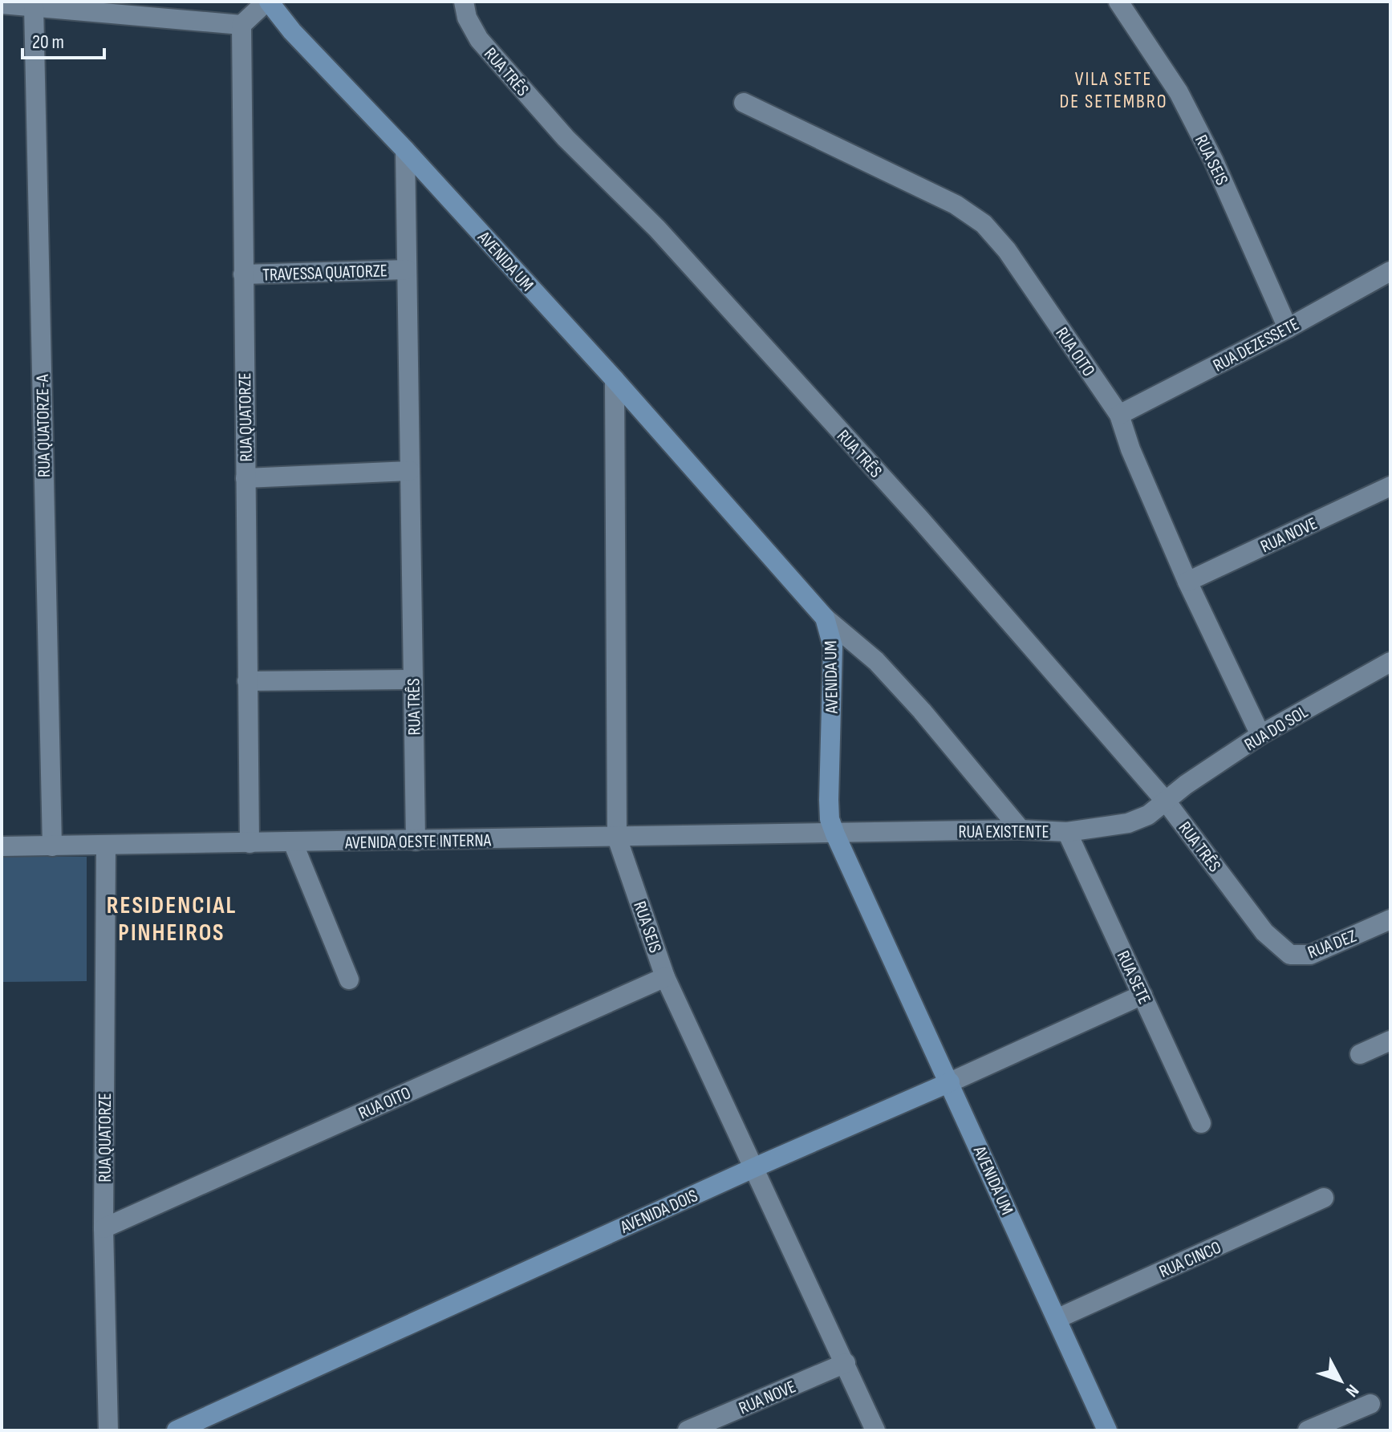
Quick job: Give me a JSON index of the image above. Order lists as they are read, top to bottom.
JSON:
{
  "streets": {
    "street": [
      "RUA TRÊS",
      "RUA SEIS",
      "AVENIDA UM",
      "TRAVESSA QUATORZE",
      "RUA DEZESSETE",
      "RUA OITO",
      "RUA QUATORZE",
      "RUA QUATORZE-A",
      "RUA NOVE",
      "RUA DO SOL",
      "RUA EXISTENTE",
      "AVENIDA OESTE INTERNA",
      "RUA DEZ",
      "RUA SETE",
      "AVENIDA DOIS",
      "RUA CINCO"
    ]
  },
  "crossings": [
    ["RUA TRÊS", "AVENIDA UM"],
    ["RUA TRÊS", "TRAVESSA QUATORZE"],
    ["RUA TRÊS", "RUA DO SOL"],
    ["RUA TRÊS", "RUA EXISTENTE"],
    ["RUA TRÊS", "AVENIDA OESTE INTERNA"],
    ["RUA TRÊS", "RUA DEZ"],
    ["RUA SEIS", "AVENIDA UM"],
    ["RUA SEIS", "RUA DEZESSETE"],
    ["RUA SEIS", "RUA OITO"],
    ["RUA SEIS", "RUA NOVE"],
    ["RUA SEIS", "AVENIDA OESTE INTERNA"],
    ["RUA SEIS", "AVENIDA DOIS"],
    ["AVENIDA UM", "RUA EXISTENTE"],
    ["AVENIDA UM", "AVENIDA OESTE INTERNA"],
    ["AVENIDA UM", "AVENIDA DOIS"],
    ["AVENIDA UM", "RUA CINCO"],
    ["TRAVESSA QUATORZE", "RUA QUATORZE"],
    ["RUA DEZESSETE", "RUA OITO"],
    ["RUA OITO", "RUA QUATORZE"],
    ["RUA OITO", "RUA NOVE"],
    ["RUA OITO", "RUA DO SOL"],
    ["RUA QUATORZE", "AVENIDA OESTE INTERNA"],
    ["RUA QUATORZE-A", "AVENIDA OESTE INTERNA"],
    ["RUA DO SOL", "RUA EXISTENTE"],
    ["RUA EXISTENTE", "AVENIDA OESTE INTERNA"],
    ["RUA EXISTENTE", "RUA SETE"],
    ["RUA SETE", "AVENIDA DOIS"]
  ],
  "districts": ["VILA SETE DE SETEMBRO", "RESIDENCIAL PINHEIROS"],
  "scale_bar": "20 m",
  "north": "bottom right"
}
